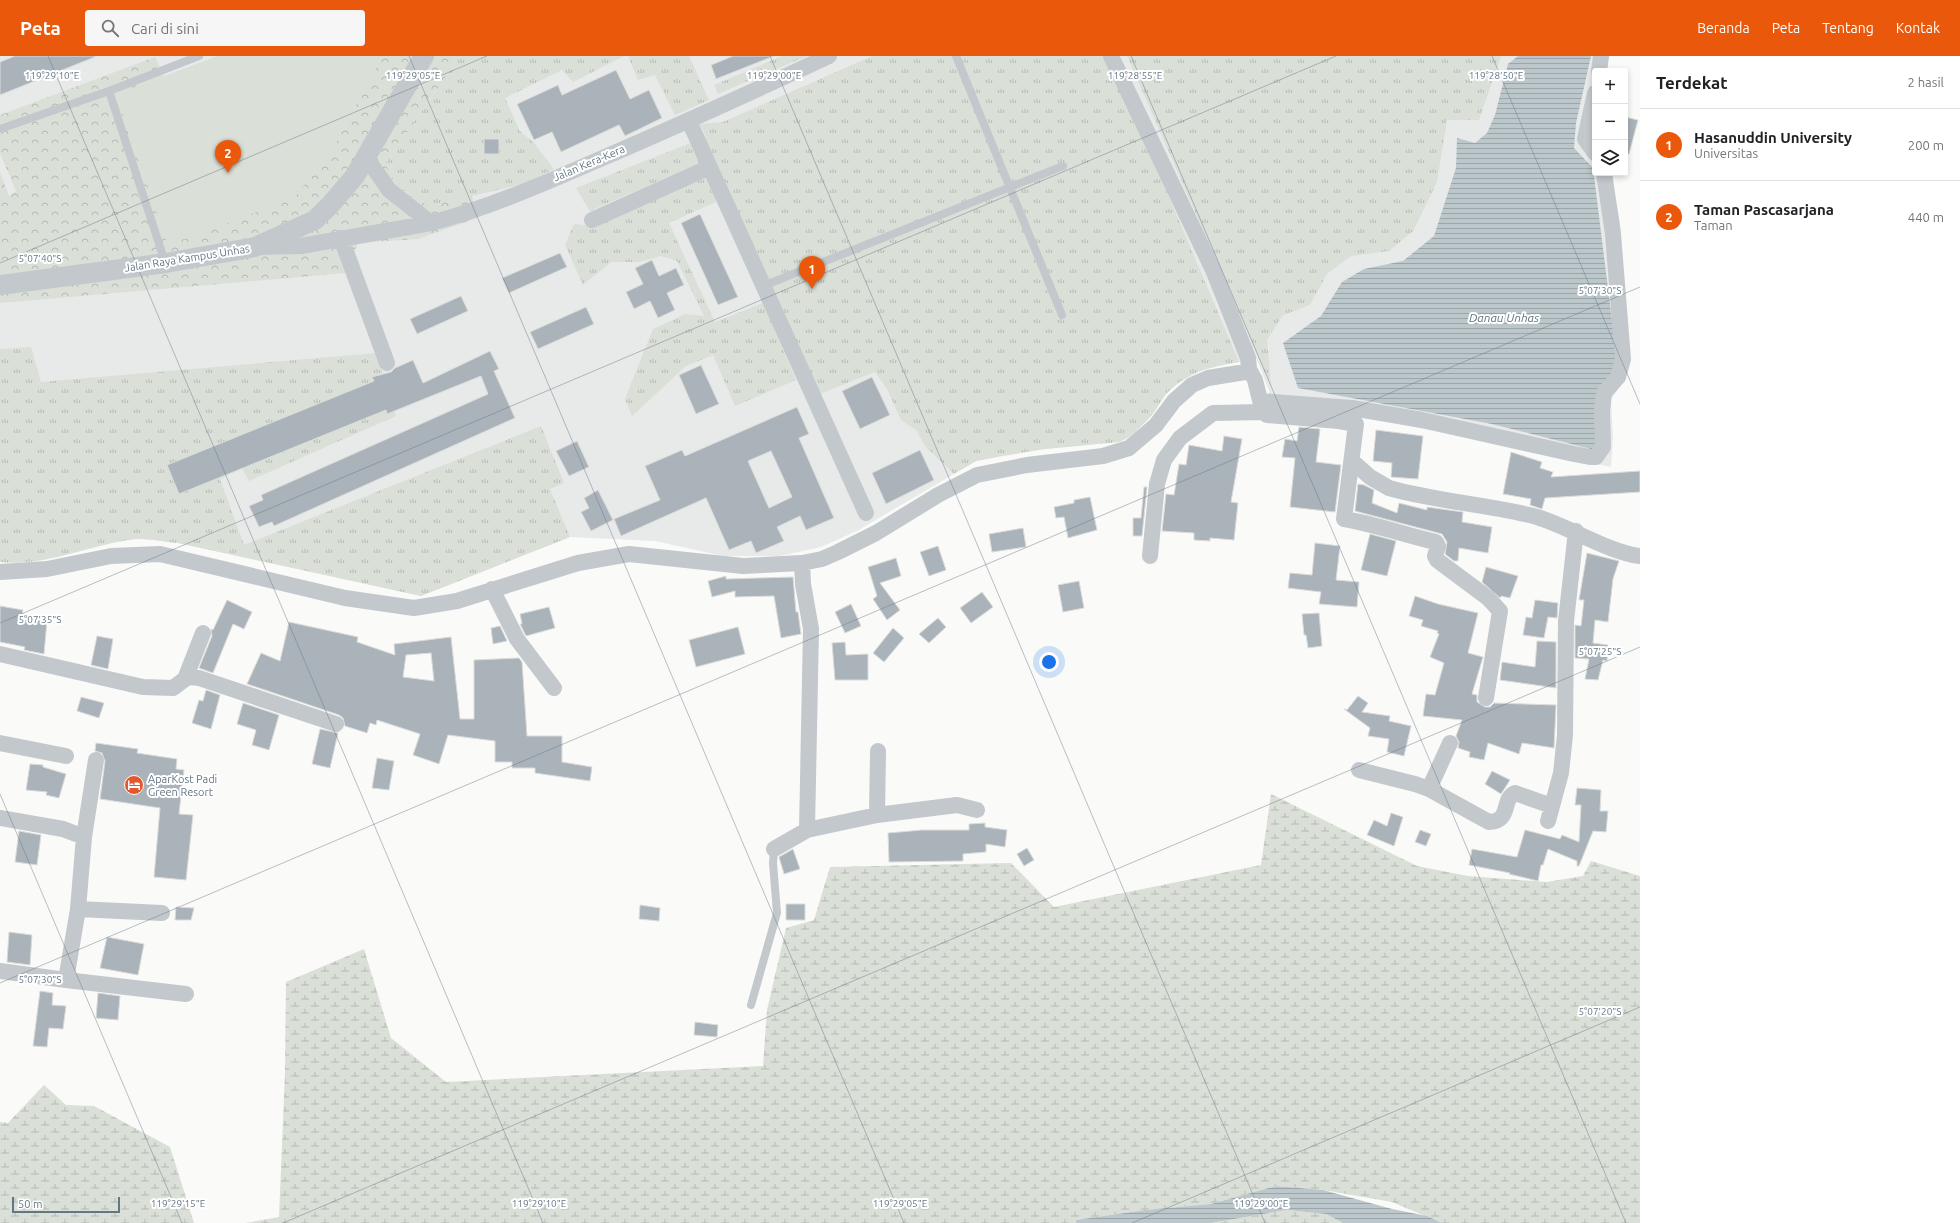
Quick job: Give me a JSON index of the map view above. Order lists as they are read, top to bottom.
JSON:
{
  "streets": {
    "street": ["Jalan Kera-Kera", "Jalan Raya Kampus Unhas"]
  },
  "crossings": [
    ["Jalan Kera-Kera", "Jalan Raya Kampus Unhas"]
  ],
  "water": ["Danau Unhas"],
  "places": {
    "hotel": ["AparKost Padi Green Resort"]
  },
  "scale_bar": "50 m",
  "page": {
    "header": "Peta",
    "search": "Cari di sini",
    "nav": [
      "Beranda",
      "Peta",
      "Tentang",
      "Kontak"
    ],
    "heading": ["Terdekat", "2 hasil"],
    "map_buttons": ["+", "−"],
    "list": [
      {
        "mark": "1",
        "name": "Hasanuddin University",
        "note": "Universitas",
        "value": "200 m"
      },
      {
        "mark": "2",
        "name": "Taman Pascasarjana",
        "note": "Taman",
        "value": "440 m"
      }
    ],
    "pins": ["2", "1"],
    "scale": "50 m"
  },
  "coordinates": [
    "119°29'10\"E",
    "119°29'05\"E",
    "119°29'00\"E",
    "119°28'55\"E",
    "119°28'50\"E",
    "5°07'40\"S",
    "5°07'30\"S",
    "5°07'35\"S",
    "5°07'25\"S",
    "5°07'20\"S",
    "119°29'15\"E"
  ]
}
